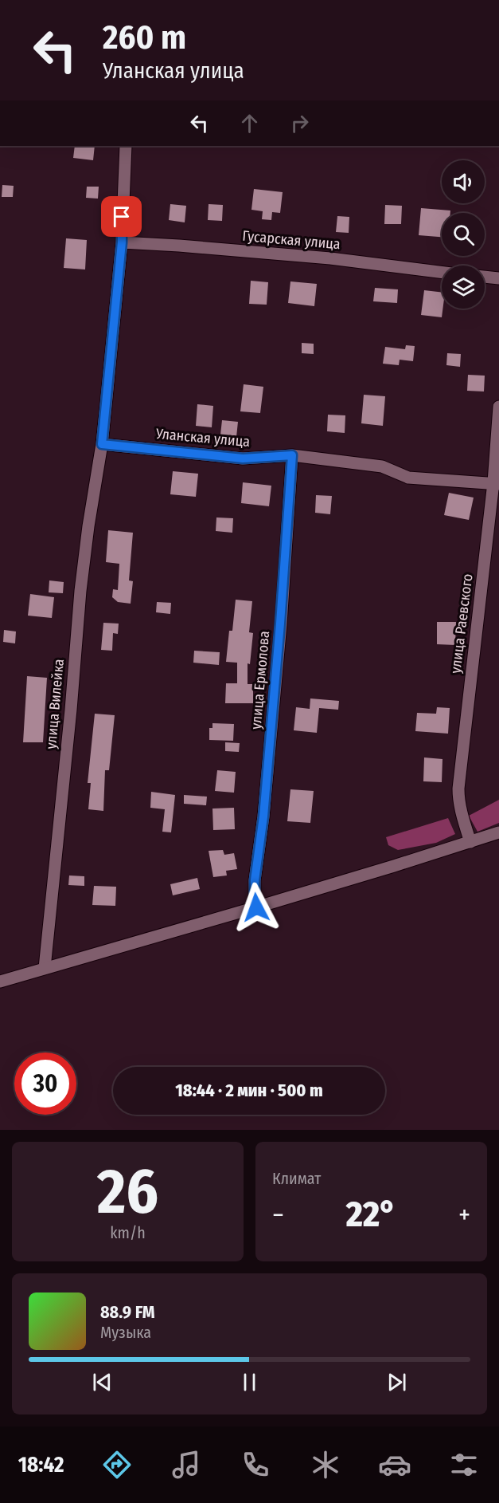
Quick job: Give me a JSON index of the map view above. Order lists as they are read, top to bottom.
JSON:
{
  "streets": {
    "street": [
      "Гусарская улица",
      "Уланская улица",
      "улица Раевского",
      "улица Ермолова",
      "улица Вилейка"
    ]
  },
  "crossings": [
    ["Гусарская улица", "улица Вилейка"],
    ["Уланская улица", "улица Раевского"],
    ["Уланская улица", "улица Ермолова"],
    ["Уланская улица", "улица Вилейка"]
  ],
  "page": {
    "turn": ["260 m", "Уланская улица"],
    "limit": "30",
    "trip": "18:44 · 2 мин · 500 m",
    "tile": [
      ["26", "km/h"],
      "Климат"
    ],
    "heat": ["−", "22°", "+"],
    "song": ["88.9 FM", "Музыка"],
    "tabs": "18:42"
  }
}
